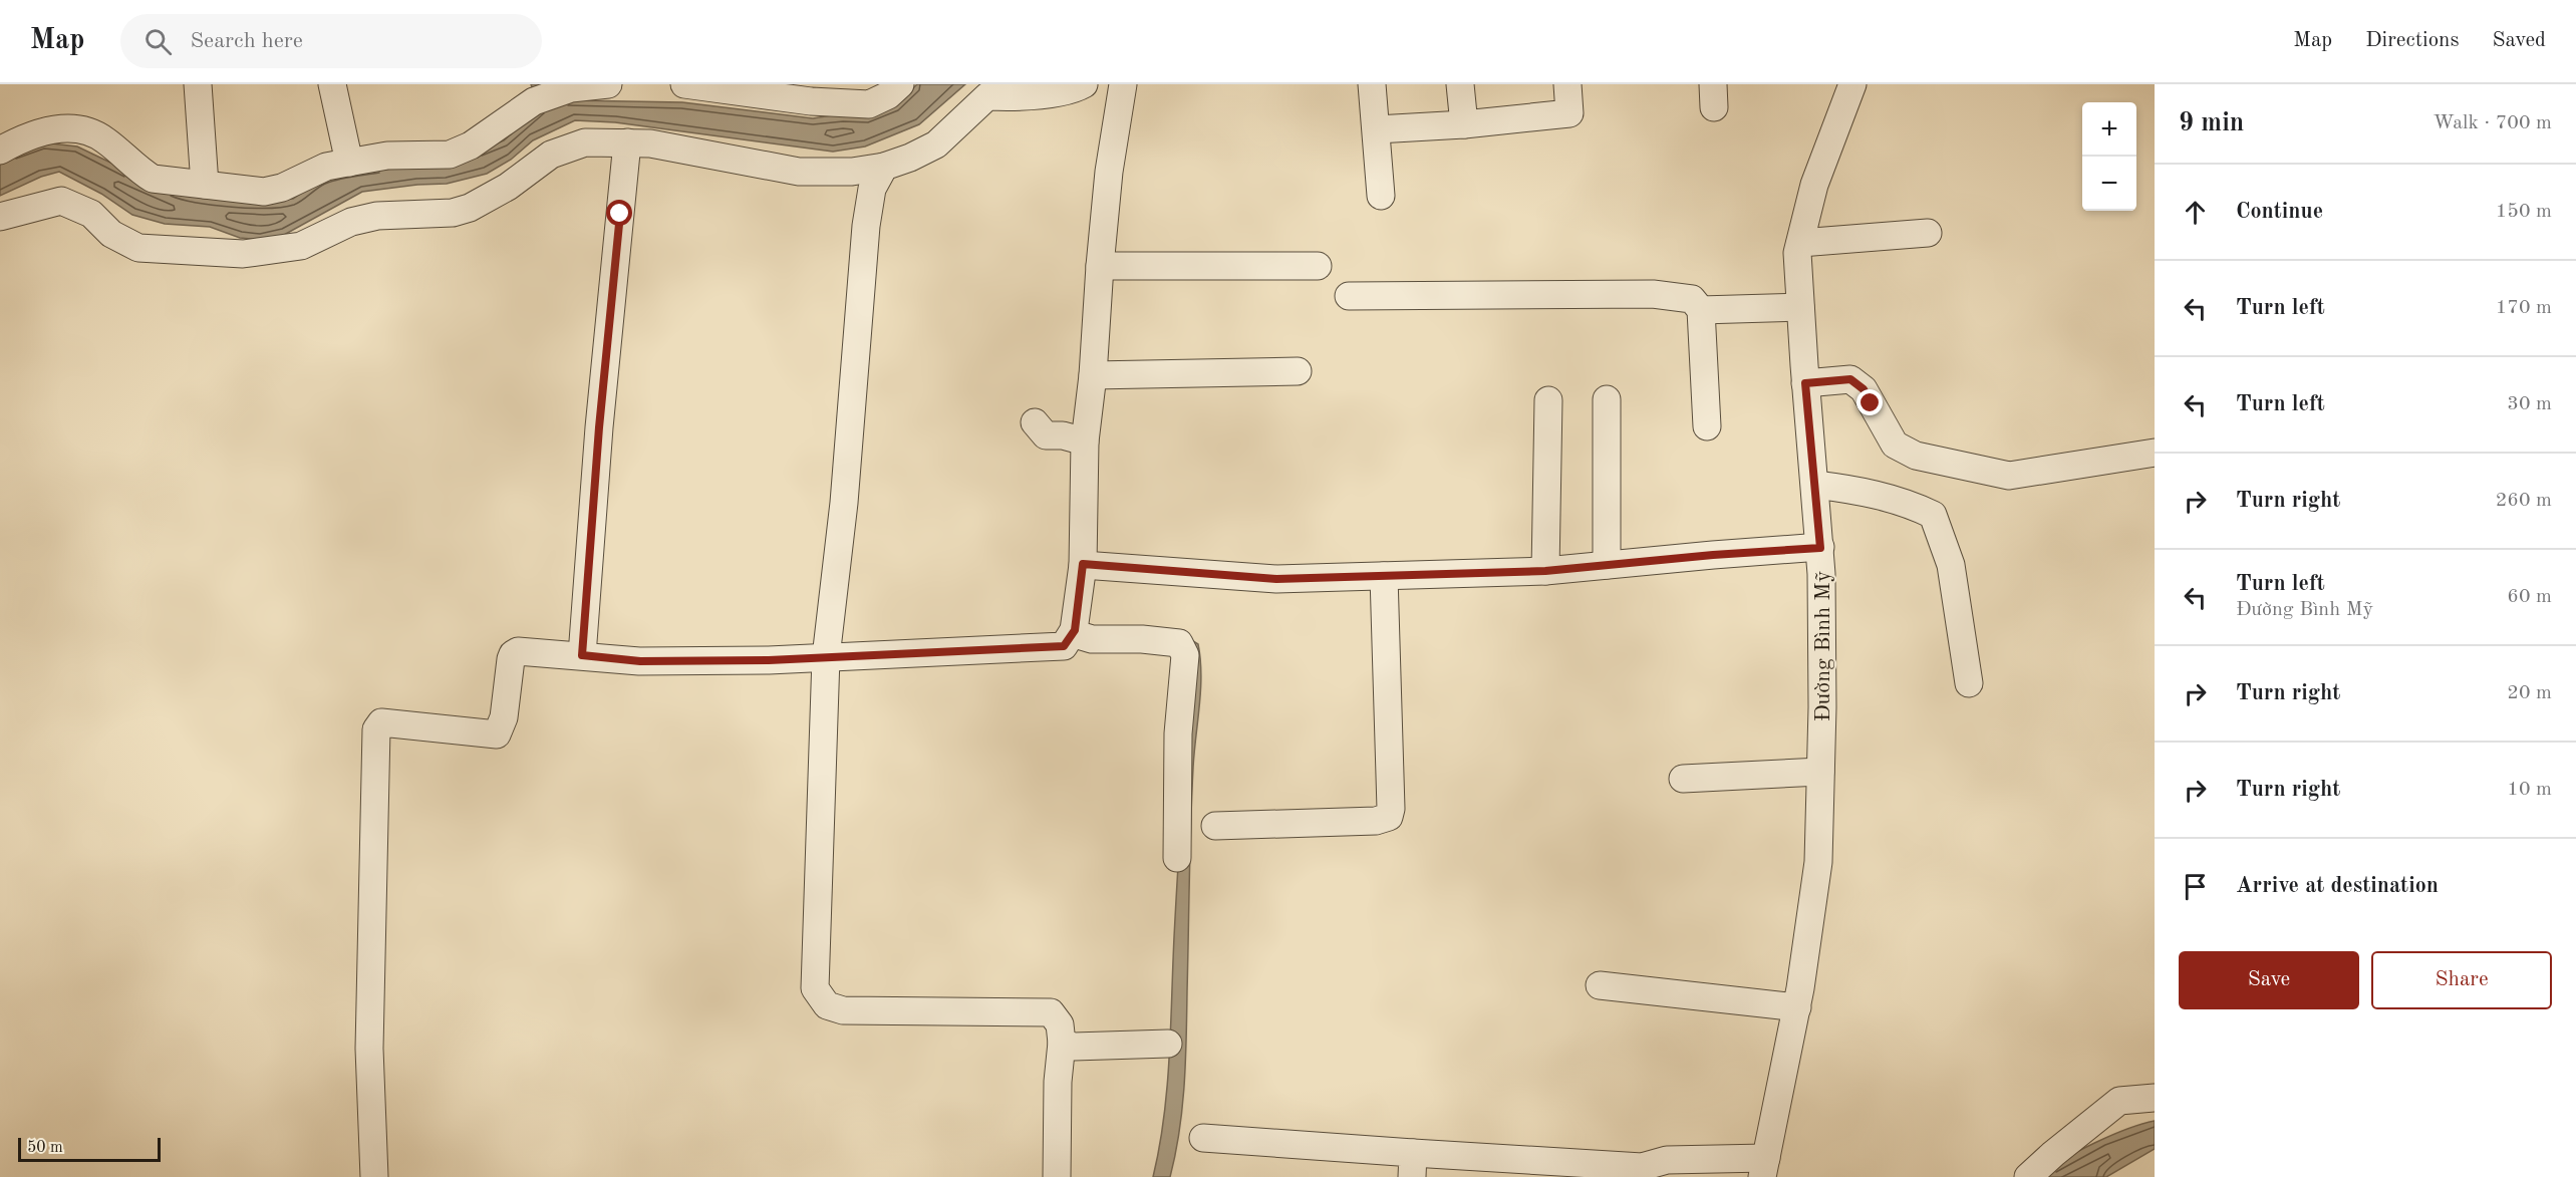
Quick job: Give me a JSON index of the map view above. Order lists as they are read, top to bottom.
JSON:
{
  "streets": {
    "street": ["Đường Bình Mỹ"]
  },
  "scale_bar": "50 m",
  "page": {
    "header": "Map",
    "search": "Search here",
    "nav": ["Map", "Directions", "Saved"],
    "heading": ["9 min", "Walk · 700 m"],
    "map_buttons": ["+", "−"],
    "list": [
      ["Continue", "150 m"],
      ["Turn left", "170 m"],
      ["Turn left", "30 m"],
      ["Turn right", "260 m"],
      ["Turn left", "Đường Bình Mỹ", "60 m"],
      ["Turn right", "20 m"],
      ["Turn right", "10 m"],
      "Arrive at destination"
    ],
    "buttons": ["Save", "Share"],
    "scale": "50 m"
  }
}
